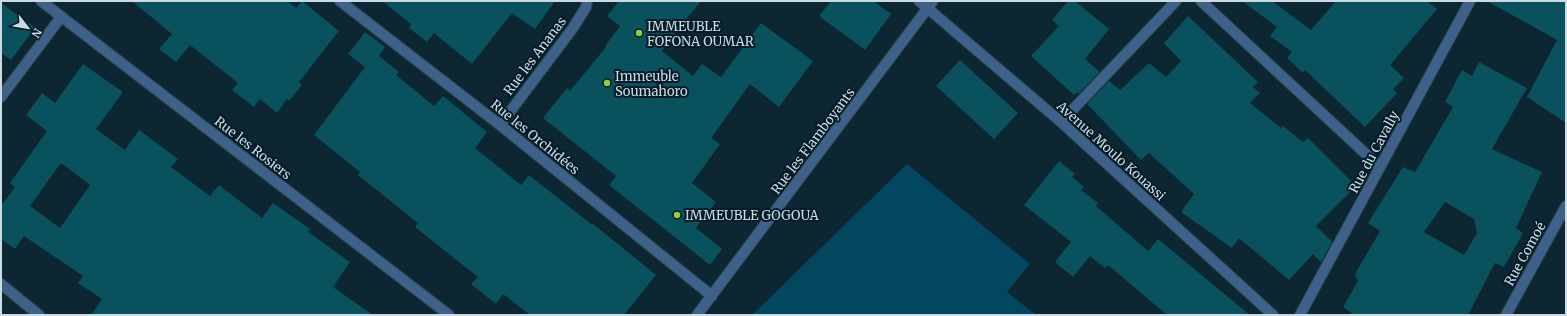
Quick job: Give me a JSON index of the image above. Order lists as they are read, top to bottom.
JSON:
{
  "streets": {
    "street": [
      "Rue les Ananas",
      "Rue les Orchidées",
      "Rue les Flamboyants",
      "Rue les Rosiers",
      "Avenue Moulo Kouassi",
      "Rue du Cavally",
      "Rue Comoé"
    ]
  },
  "crossings": [
    ["Rue les Ananas", "Rue les Orchidées"],
    ["Rue les Orchidées", "Rue les Flamboyants"],
    ["Rue les Flamboyants", "Avenue Moulo Kouassi"]
  ],
  "places": ["IMMEUBLE FOFONA OUMAR", "Immeuble Soumahoro", "IMMEUBLE GOGOUA"],
  "north": "bottom right"
}
